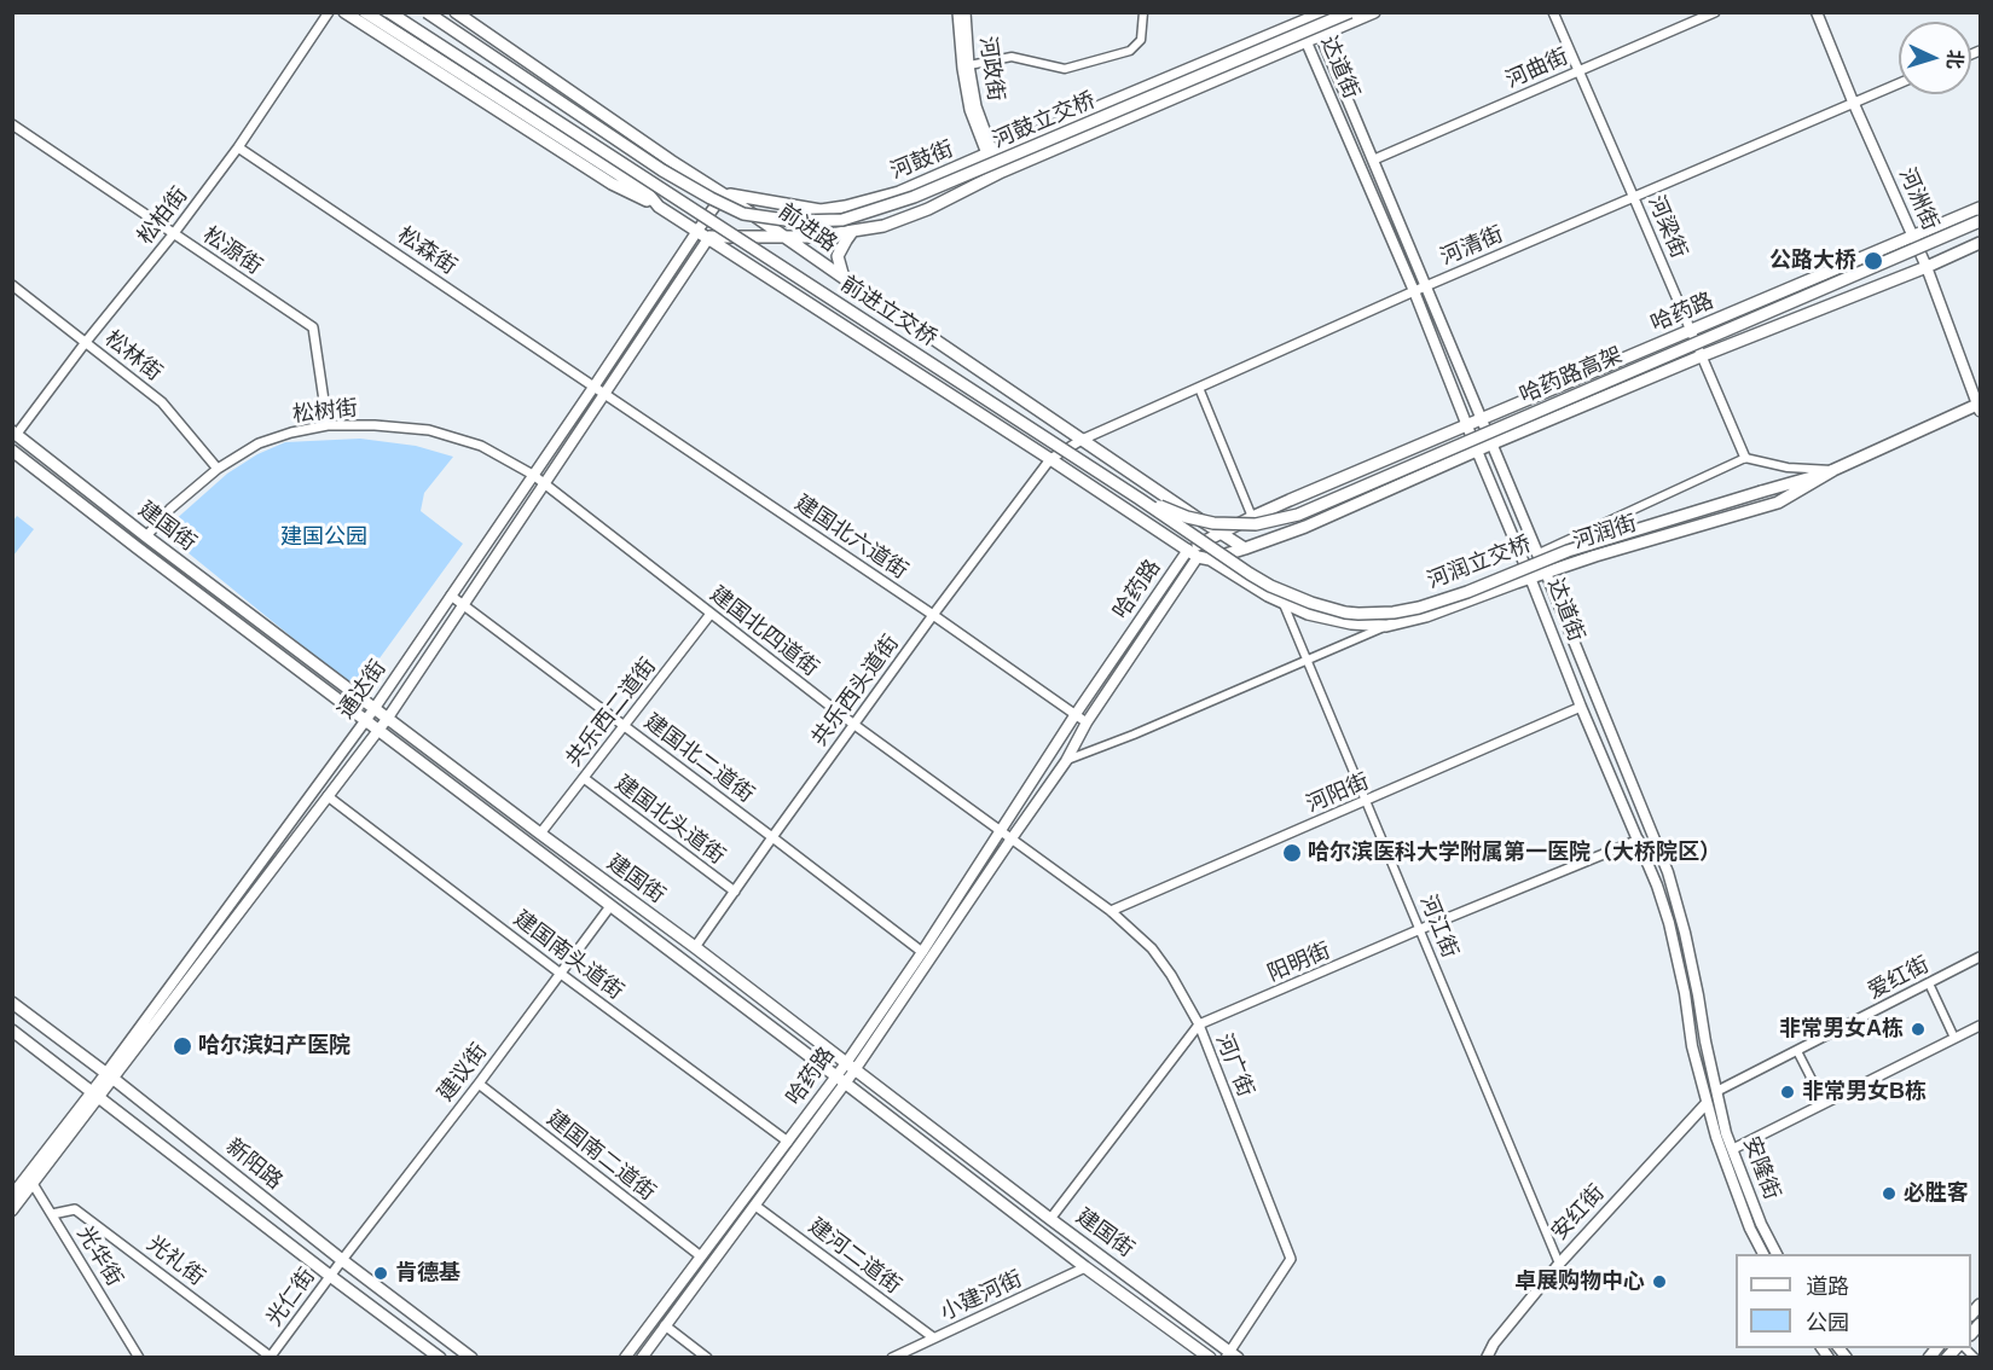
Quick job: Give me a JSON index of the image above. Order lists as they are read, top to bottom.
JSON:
{
  "streets": {
    "main road": [
      "达道街",
      "河鼓立交桥",
      "河鼓街",
      "河洲街",
      "前进路",
      "前进立交桥",
      "哈药路",
      "哈药路高架",
      "建国街",
      "河润街",
      "河润立交桥",
      "通达街",
      "新阳路",
      "安隆街",
      "安红街"
    ],
    "street": [
      "河政街",
      "河曲街",
      "松柏街",
      "河梁街",
      "河清街",
      "松源街",
      "松森街",
      "松林街",
      "松树街",
      "建国北六道街",
      "建国北四道街",
      "共乐西头道街",
      "共乐西二道街",
      "建国北二道街",
      "河阳街",
      "建国北头道街",
      "河江街",
      "建国南头道街",
      "阳明街",
      "爱红街",
      "河广街",
      "建议街",
      "建国南二道街",
      "光华街",
      "建河二道街",
      "光礼街",
      "小建河街",
      "光仁街"
    ]
  },
  "crossings": [
    ["达道街", "河曲街"],
    ["达道街", "河鼓街"],
    ["达道街", "河清街"],
    ["达道街", "哈药路"],
    ["达道街", "河润街"],
    ["达道街", "河阳街"],
    ["达道街", "阳明街"],
    ["达道街", "爱红街"],
    ["达道街", "安隆街"],
    ["达道街", "安红街"],
    ["河政街", "河鼓街"],
    ["河曲街", "河梁街"],
    ["河鼓街", "前进路"],
    ["河鼓街", "通达街"],
    ["河洲街", "河清街"],
    ["河洲街", "哈药路"],
    ["河洲街", "河润街"],
    ["松柏街", "松源街"],
    ["松柏街", "松森街"],
    ["松柏街", "松林街"],
    ["松柏街", "建国街"],
    ["河梁街", "河清街"],
    ["河梁街", "哈药路"],
    ["河梁街", "河润街"],
    ["前进路", "河清街"],
    ["前进路", "哈药路"],
    ["前进路", "通达街"],
    ["河清街", "共乐西头道街"],
    ["松源街", "松树街"],
    ["松森街", "建国北六道街"],
    ["松森街", "通达街"],
    ["前进立交桥", "哈药路高架"],
    ["前进立交桥", "河润立交桥"],
    ["哈药路", "建国街"],
    ["哈药路", "河润街"],
    ["哈药路", "建国北六道街"],
    ["哈药路", "建国北四道街"],
    ["哈药路", "建国北二道街"],
    ["哈药路", "建国南头道街"],
    ["哈药路", "河广街"],
    ["哈药路", "建国南二道街"],
    ["哈药路", "建河二道街"],
    ["松林街", "松树街"],
    ["松树街", "建国街"],
    ["松树街", "建国北四道街"],
    ["松树街", "通达街"],
    ["建国街", "通达街"],
    ["建国街", "共乐西头道街"],
    ["建国街", "共乐西二道街"],
    ["建国街", "阳明街"],
    ["建国街", "河广街"],
    ["建国街", "建议街"],
    ["建国街", "小建河街"],
    ["河润街", "河润立交桥"],
    ["河润街", "河江街"],
    ["建国北六道街", "通达街"],
    ["建国北六道街", "共乐西头道街"],
    ["建国北四道街", "通达街"],
    ["建国北四道街", "共乐西头道街"],
    ["建国北四道街", "共乐西二道街"],
    ["建国北四道街", "河广街"],
    ["通达街", "建国北二道街"],
    ["通达街", "建国南头道街"],
    ["通达街", "新阳路"],
    ["通达街", "光华街"],
    ["共乐西头道街", "建国北二道街"],
    ["共乐西头道街", "建国北头道街"],
    ["共乐西二道街", "建国北二道街"],
    ["共乐西二道街", "建国北头道街"],
    ["河阳街", "河江街"],
    ["河阳街", "河广街"],
    ["河江街", "阳明街"],
    ["河江街", "安红街"],
    ["建国南头道街", "建议街"],
    ["阳明街", "河广街"],
    ["爱红街", "安隆街"],
    ["建议街", "建国南二道街"],
    ["建议街", "新阳路"],
    ["建议街", "光仁街"],
    ["新阳路", "光仁街"],
    ["安隆街", "安红街"],
    ["光华街", "光礼街"],
    ["建河二道街", "小建河街"],
    ["光礼街", "光仁街"]
  ],
  "parks": ["建国公园"],
  "places": [
    "公路大桥",
    "哈尔滨医科大学附属第一医院（大桥院区）",
    "非常男女A栋",
    "哈尔滨妇产医院",
    "非常男女B栋",
    "必胜客",
    "肯德基",
    "卓展购物中心"
  ],
  "legend": ["道路", "公园"],
  "north": "right"
}
